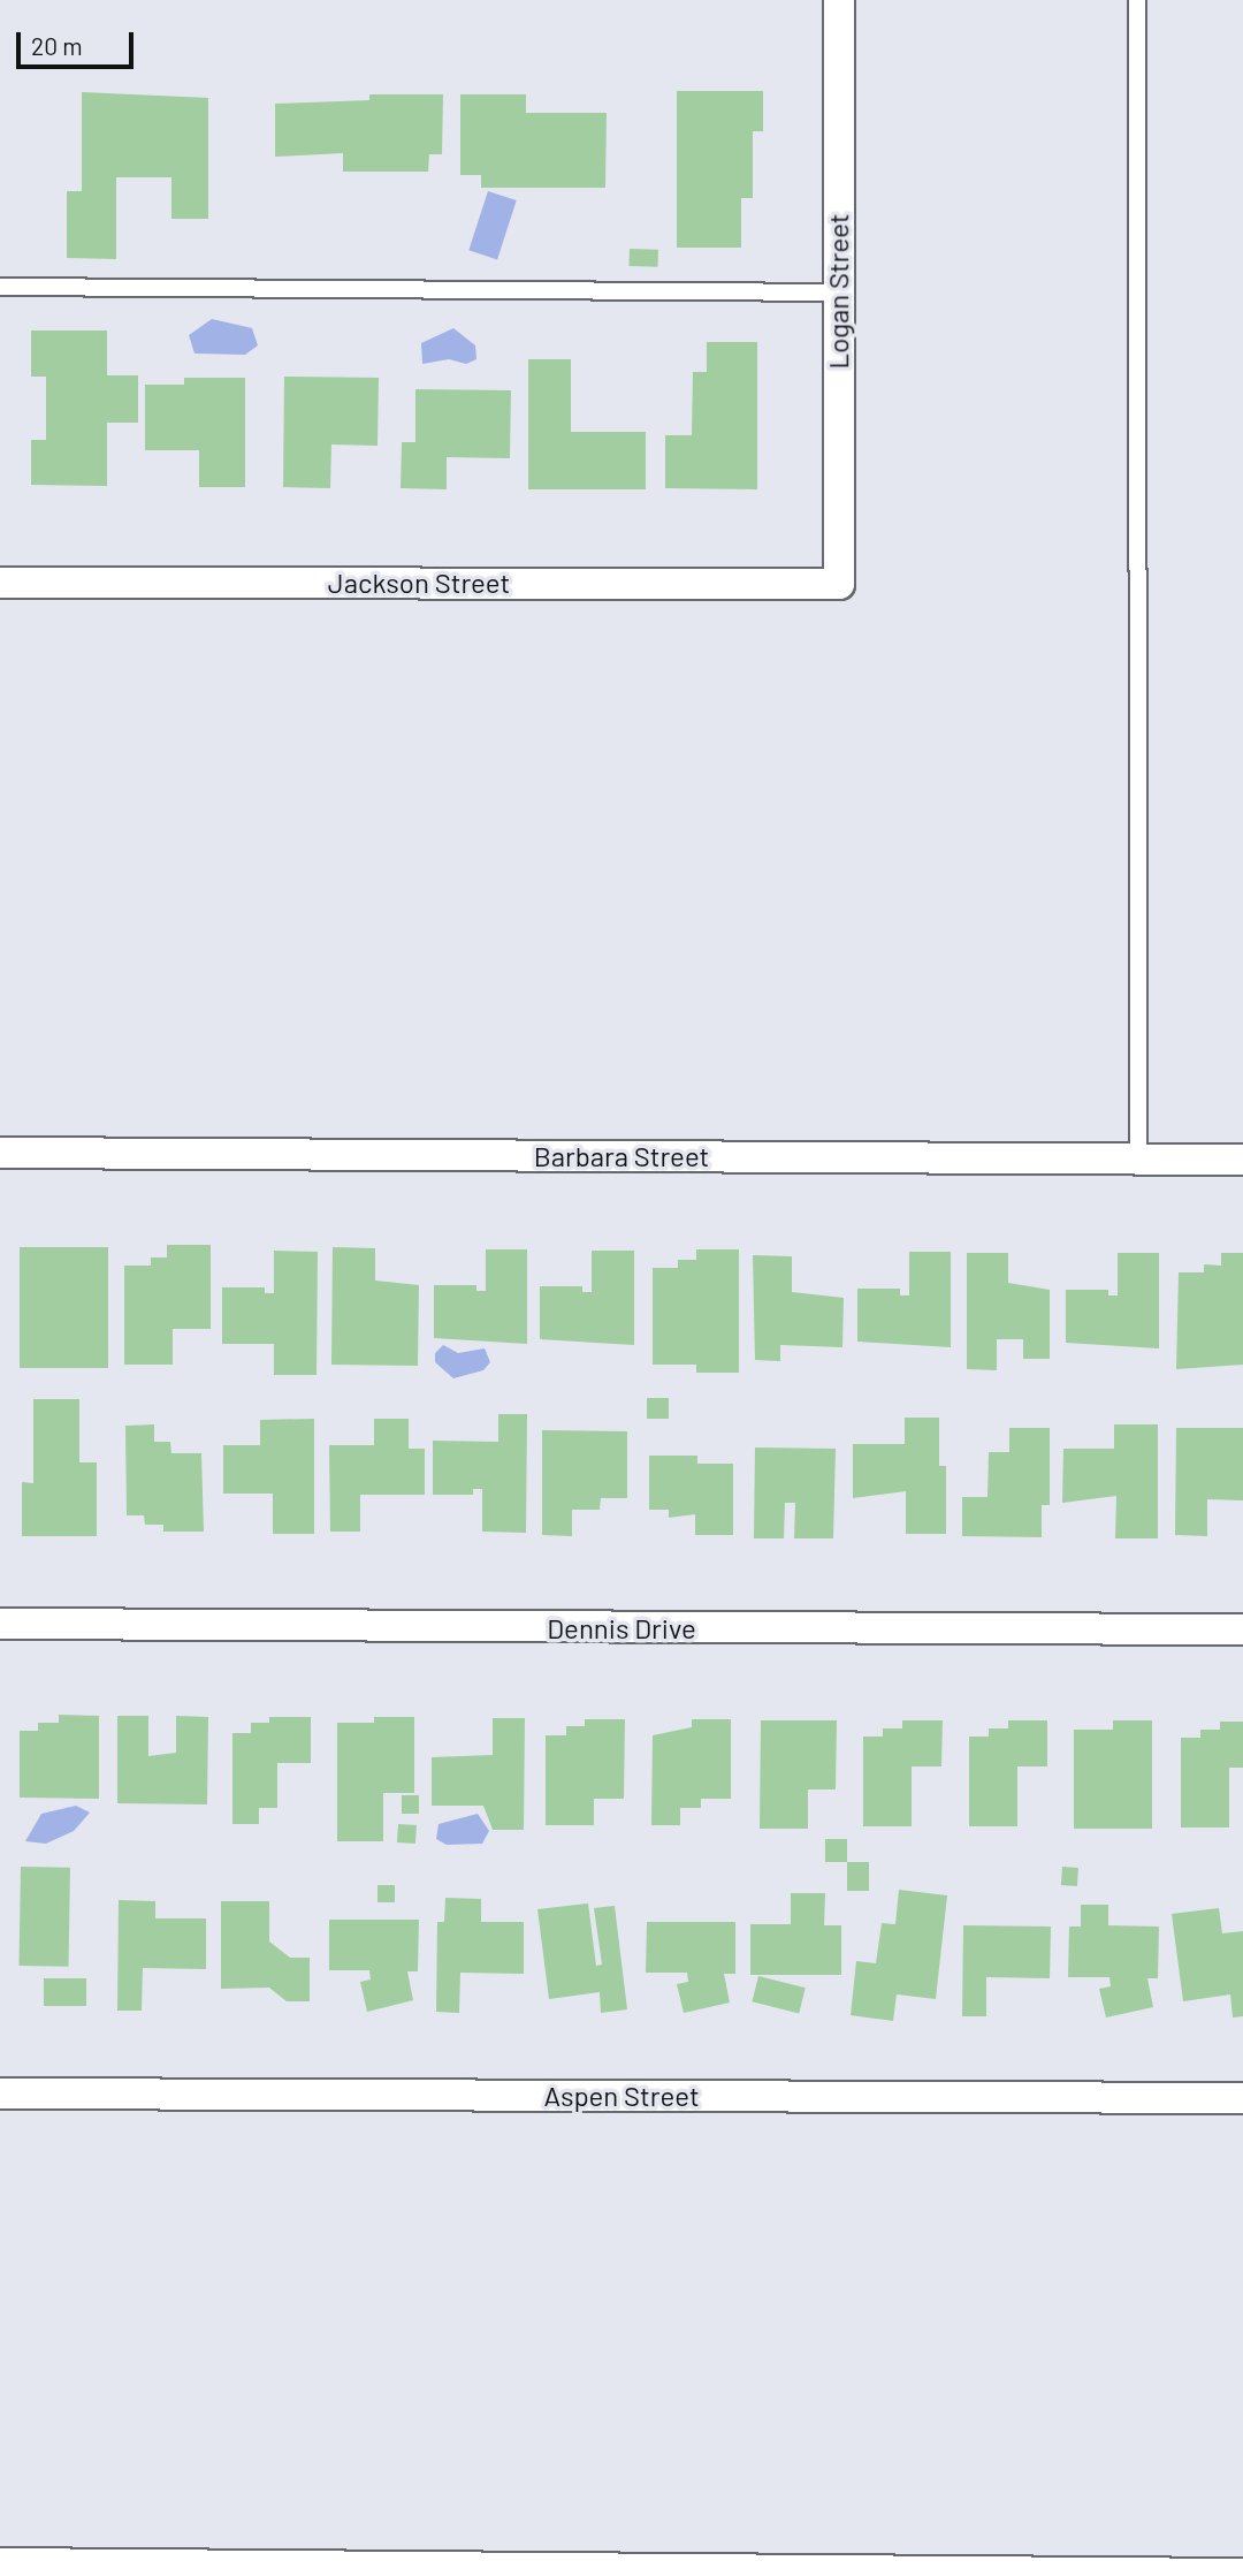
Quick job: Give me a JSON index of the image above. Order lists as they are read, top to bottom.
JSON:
{
  "streets": {
    "street": [
      "Logan Street",
      "Jackson Street",
      "Barbara Street",
      "Dennis Drive",
      "Aspen Street"
    ]
  },
  "crossings": [
    ["Logan Street", "Jackson Street"]
  ],
  "scale_bar": "20 m"
}
